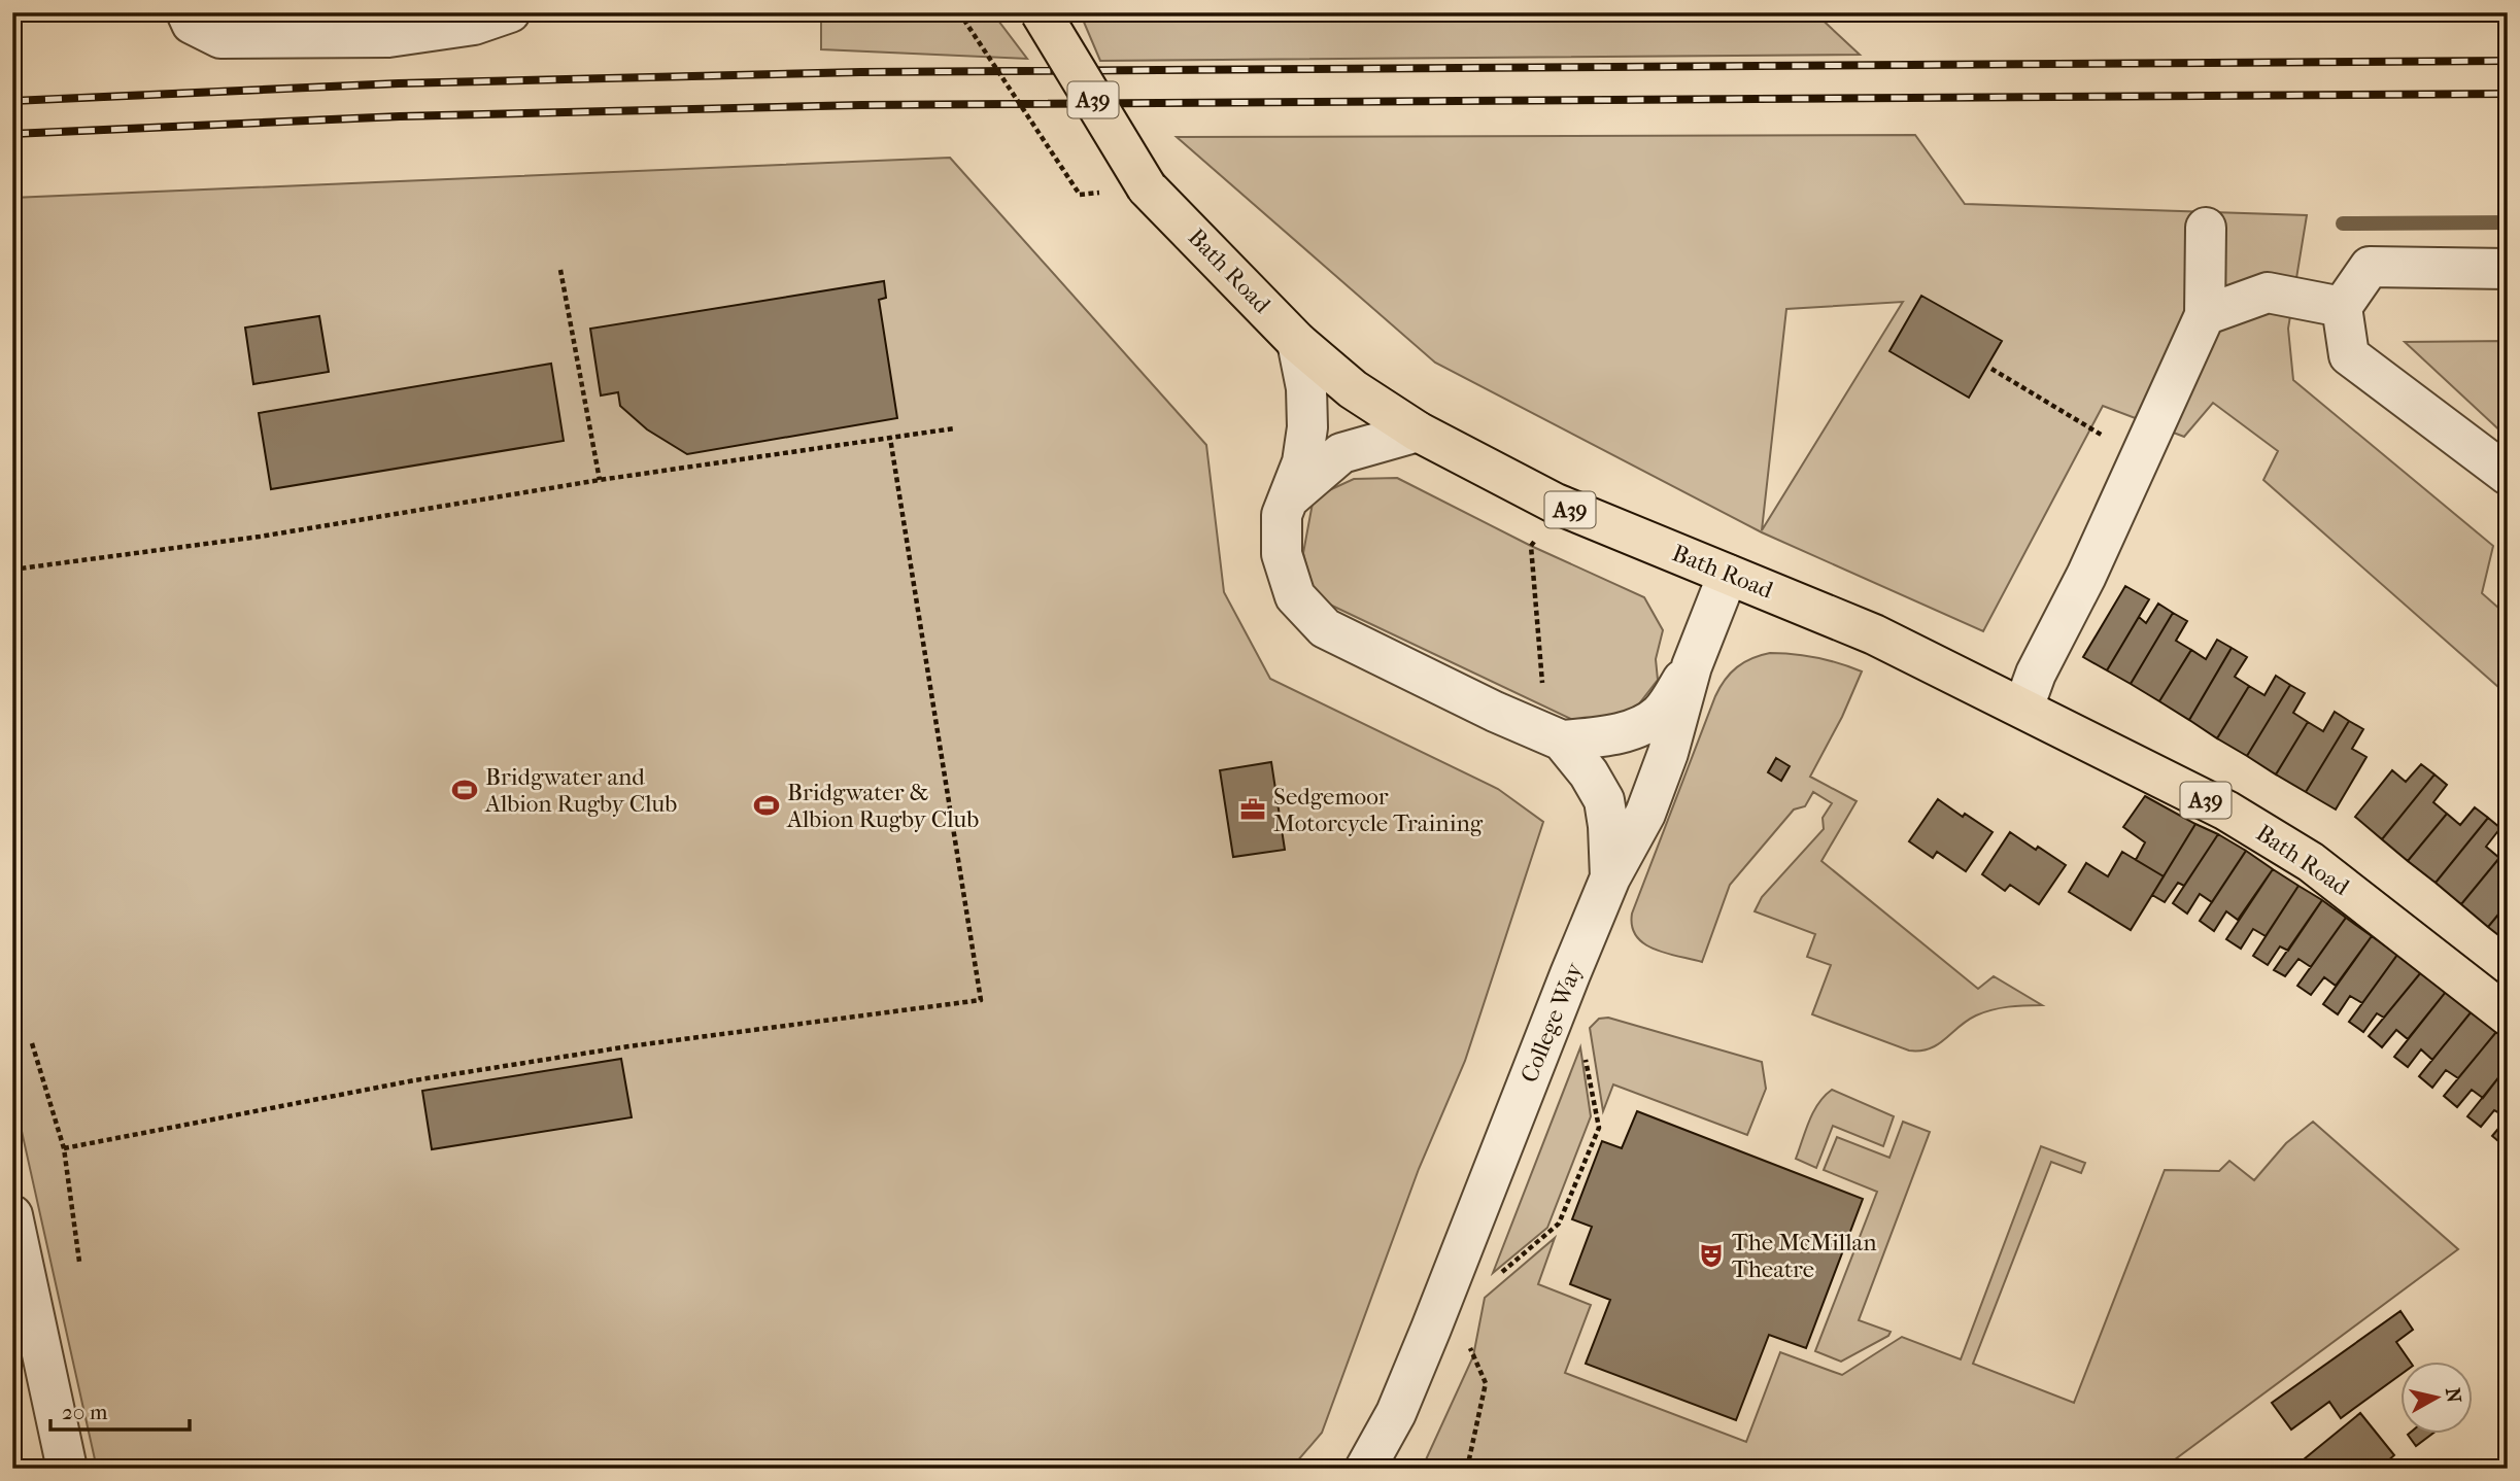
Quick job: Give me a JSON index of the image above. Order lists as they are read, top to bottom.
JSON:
{
  "streets": {
    "main road": ["A39", "Bath Road"],
    "street": ["College Way"]
  },
  "crossings": [
    ["Bath Road", "College Way"]
  ],
  "places": {
    "sports": ["Bridgwater and Albion Rugby Club", "Bridgwater & Albion Rugby Club"],
    "office": ["Sedgemoor Motorcycle Training"],
    "theatre": ["The McMillan Theatre"]
  },
  "scale_bar": "20 m",
  "north": "right"
}
